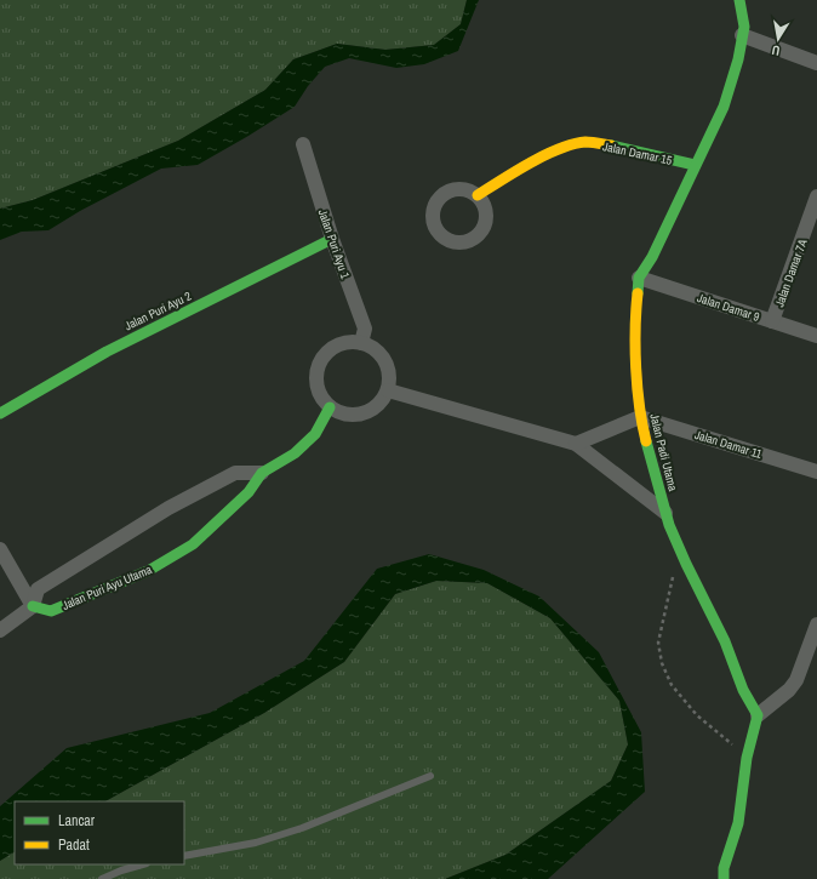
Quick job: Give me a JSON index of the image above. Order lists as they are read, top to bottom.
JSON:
{
  "streets": {
    "street": [
      "Jalan Damar 15",
      "Jalan Puri Ayu 1",
      "Jalan Damar 7A",
      "Jalan Damar 9",
      "Jalan Puri Ayu 2",
      "Jalan Damar 11",
      "Jalan Padi Utama",
      "Jalan Puri Ayu Utama"
    ]
  },
  "crossings": [
    ["Jalan Damar 15", "Jalan Padi Utama"],
    ["Jalan Puri Ayu 1", "Jalan Puri Ayu 2"],
    ["Jalan Puri Ayu 1", "Jalan Puri Ayu Utama"],
    ["Jalan Damar 7A", "Jalan Damar 9"],
    ["Jalan Damar 9", "Jalan Padi Utama"],
    ["Jalan Damar 11", "Jalan Padi Utama"]
  ],
  "legend": ["Lancar", "Padat"],
  "north": "bottom"
}
